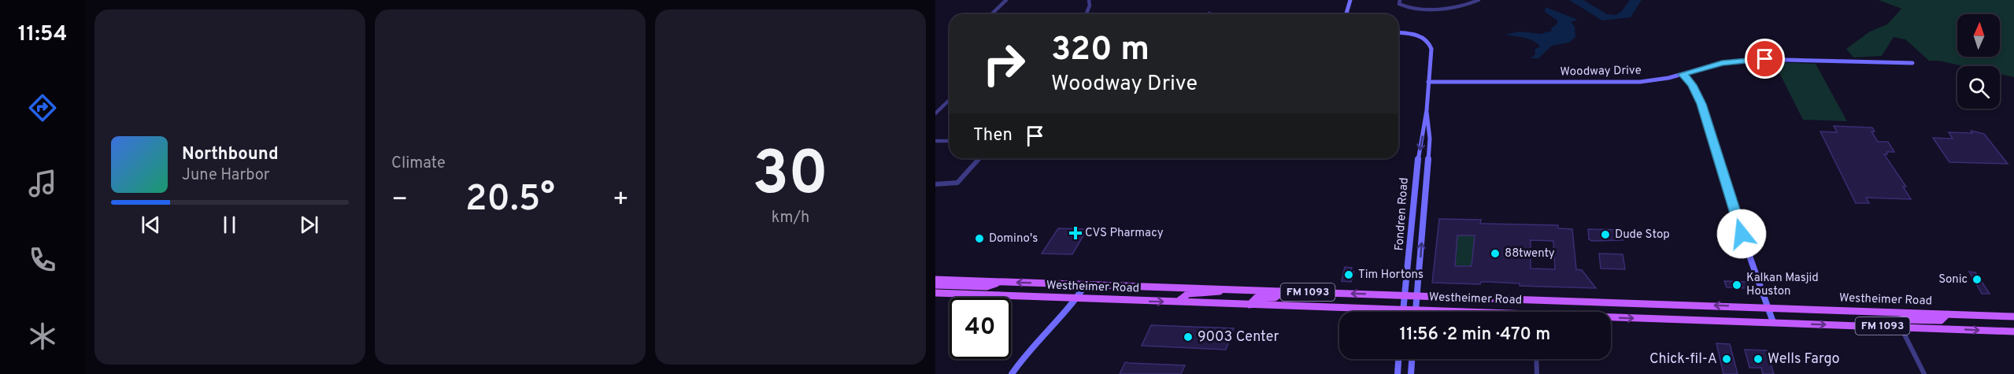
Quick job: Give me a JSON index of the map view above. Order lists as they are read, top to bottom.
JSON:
{
  "streets": {
    "main road": ["Westheimer Road", "FM 1093"],
    "street": ["Woodway Drive", "Fondren Road"]
  },
  "crossings": [
    ["Woodway Drive", "Fondren Road"],
    ["Fondren Road", "Westheimer Road"]
  ],
  "places": {
    "health": ["CVS Pharmacy"],
    "other": [
      "Dude Stop",
      "Domino's",
      "88twenty",
      "Tim Hortons",
      "Sonic",
      "Kalkan Masjid Houston",
      "9003 Center",
      "Chick-fil-A",
      "Wells Fargo"
    ]
  },
  "north": "top",
  "page": {
    "tabs": "11:54",
    "tile": [
      "Climate",
      ["30", "km/h"]
    ],
    "turn": ["320 m", "Woodway Drive"],
    "then": "Then",
    "song": ["Northbound", "June Harbor"],
    "heat": ["−", "20.5°", "+"],
    "limit": "40",
    "trip": "11:56 · 2 min · 470 m"
  }
}
